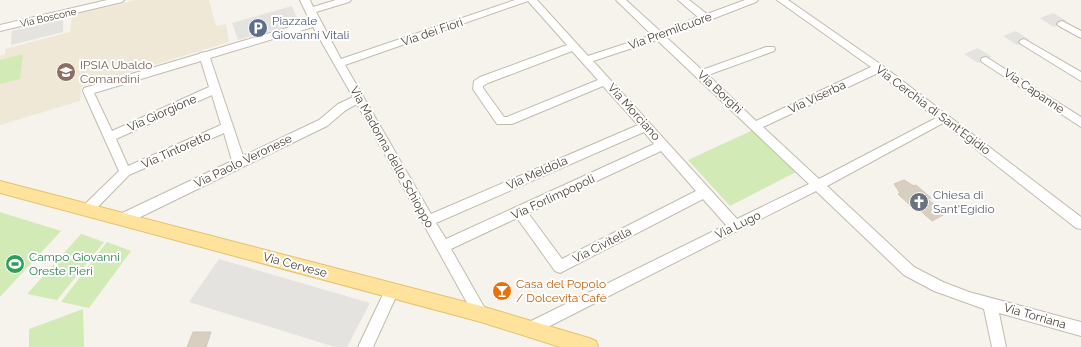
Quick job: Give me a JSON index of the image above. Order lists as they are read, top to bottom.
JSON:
{
  "streets": {
    "main road": ["Via Cervese"],
    "street": [
      "Via Boscone",
      "Via Premilcuore",
      "Via dei Fiori",
      "Via Capanne",
      "Via Borghi",
      "Via Viserba",
      "Via Cerchia di Sant'Egidio",
      "Via Morciano",
      "Via Giorgione",
      "Via Tintoretto",
      "Via Madonna dello Schioppo",
      "Via Paolo Veronese",
      "Via Meldola",
      "Via Forlimpopoli",
      "Via Lugo",
      "Via Civitella",
      "Via Torriana"
    ]
  },
  "crossings": [
    ["Via Premilcuore", "Via Borghi"],
    ["Via Premilcuore", "Via Morciano"],
    ["Via dei Fiori", "Via Madonna dello Schioppo"],
    ["Via Borghi", "Via Viserba"],
    ["Via Borghi", "Via Lugo"],
    ["Via Borghi", "Via Torriana"],
    ["Via Viserba", "Via Cerchia di Sant'Egidio"],
    ["Via Cerchia di Sant'Egidio", "Via Lugo"],
    ["Via Morciano", "Via Meldola"],
    ["Via Morciano", "Via Forlimpopoli"],
    ["Via Morciano", "Via Lugo"],
    ["Via Morciano", "Via Civitella"],
    ["Via Madonna dello Schioppo", "Via Paolo Veronese"],
    ["Via Madonna dello Schioppo", "Via Meldola"],
    ["Via Madonna dello Schioppo", "Via Forlimpopoli"],
    ["Via Madonna dello Schioppo", "Via Cervese"],
    ["Via Paolo Veronese", "Via Cervese"],
    ["Via Forlimpopoli", "Via Civitella"],
    ["Via Lugo", "Via Cervese"],
    ["Via Lugo", "Via Torriana"]
  ],
  "places": {
    "parking": ["Piazzale Giovanni Vitali"],
    "school or university": ["IPSIA Ubaldo Comandini"],
    "church": ["Chiesa di Sant'Egidio"],
    "sports": ["Campo Giovanni Oreste Pieri"],
    "bar": ["Casa del Popolo / Dolcevita Cafè"]
  }
}
